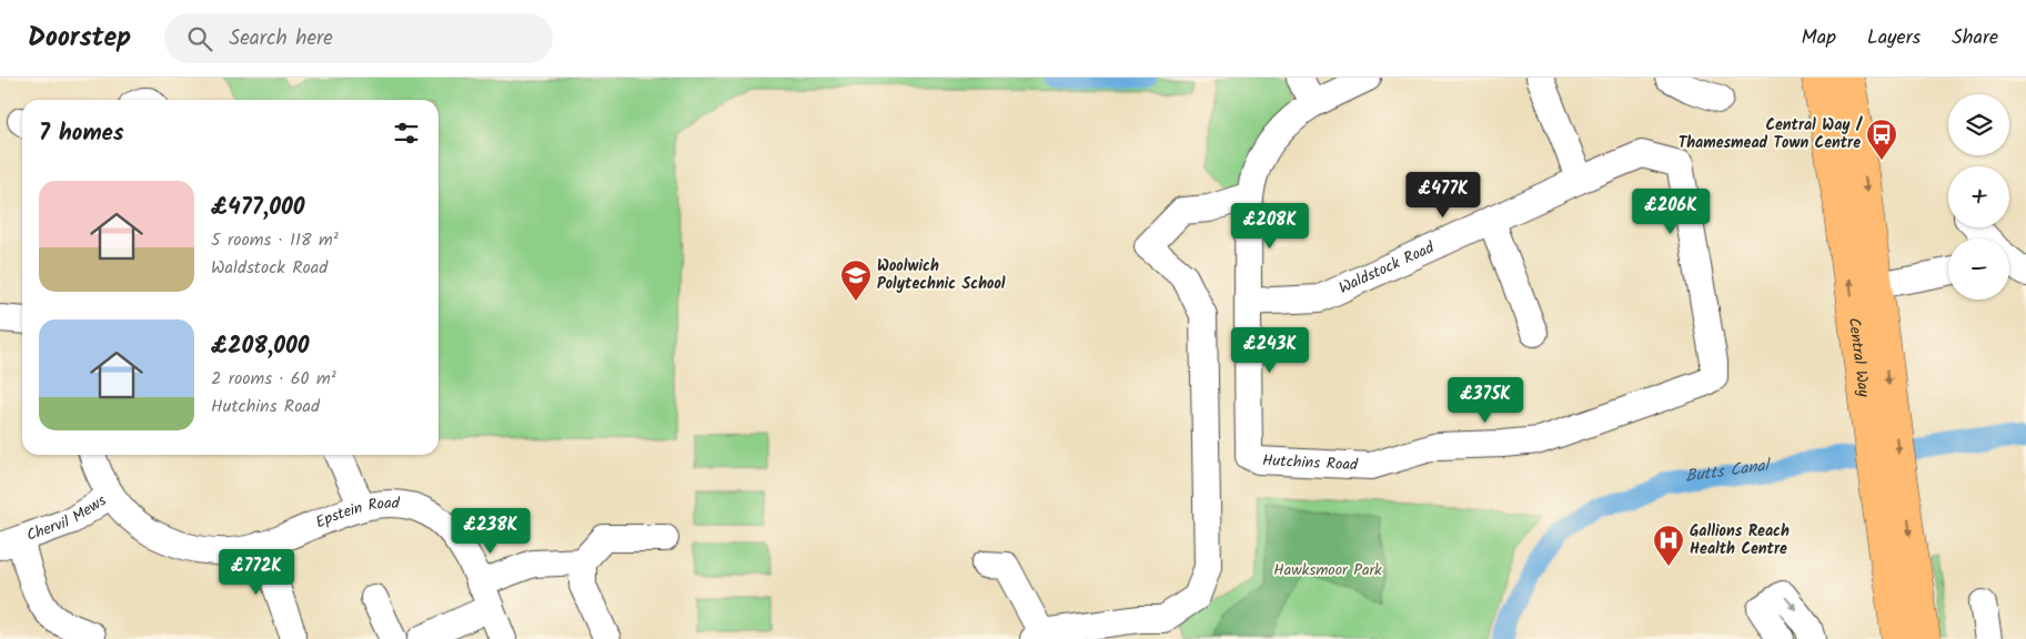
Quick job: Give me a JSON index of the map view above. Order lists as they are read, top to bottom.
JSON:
{
  "streets": {
    "main road": ["Central Way"],
    "street": [
      "Waldstock Road",
      "Hutchins Road",
      "Epstein Road",
      "Chervil Mews"
    ]
  },
  "crossings": [
    ["Waldstock Road", "Hutchins Road"],
    ["Epstein Road", "Chervil Mews"]
  ],
  "water": ["Butts Canal"],
  "parks": ["Hawksmoor Park"],
  "places": {
    "bus stop": ["Central Way / Thamesmead Town Centre"],
    "school or university": ["Woolwich Polytechnic School"],
    "hospital": ["Gallions Reach Health Centre"]
  },
  "page": {
    "header": "Doorstep",
    "search": "Search here",
    "nav": ["Map", "Layers", "Share"],
    "map_buttons": ["+", "−"],
    "heading": "7 homes",
    "list": [
      {
        "name": "£477,000",
        "note": "5 rooms · 118 m² · Waldstock Road"
      },
      {
        "name": "£208,000",
        "note": "2 rooms · 60 m² · Hutchins Road"
      }
    ],
    "price": [
      "£477K",
      "£206K",
      "£208K",
      "£243K",
      "£375K",
      "£238K",
      "£772K"
    ]
  }
}
